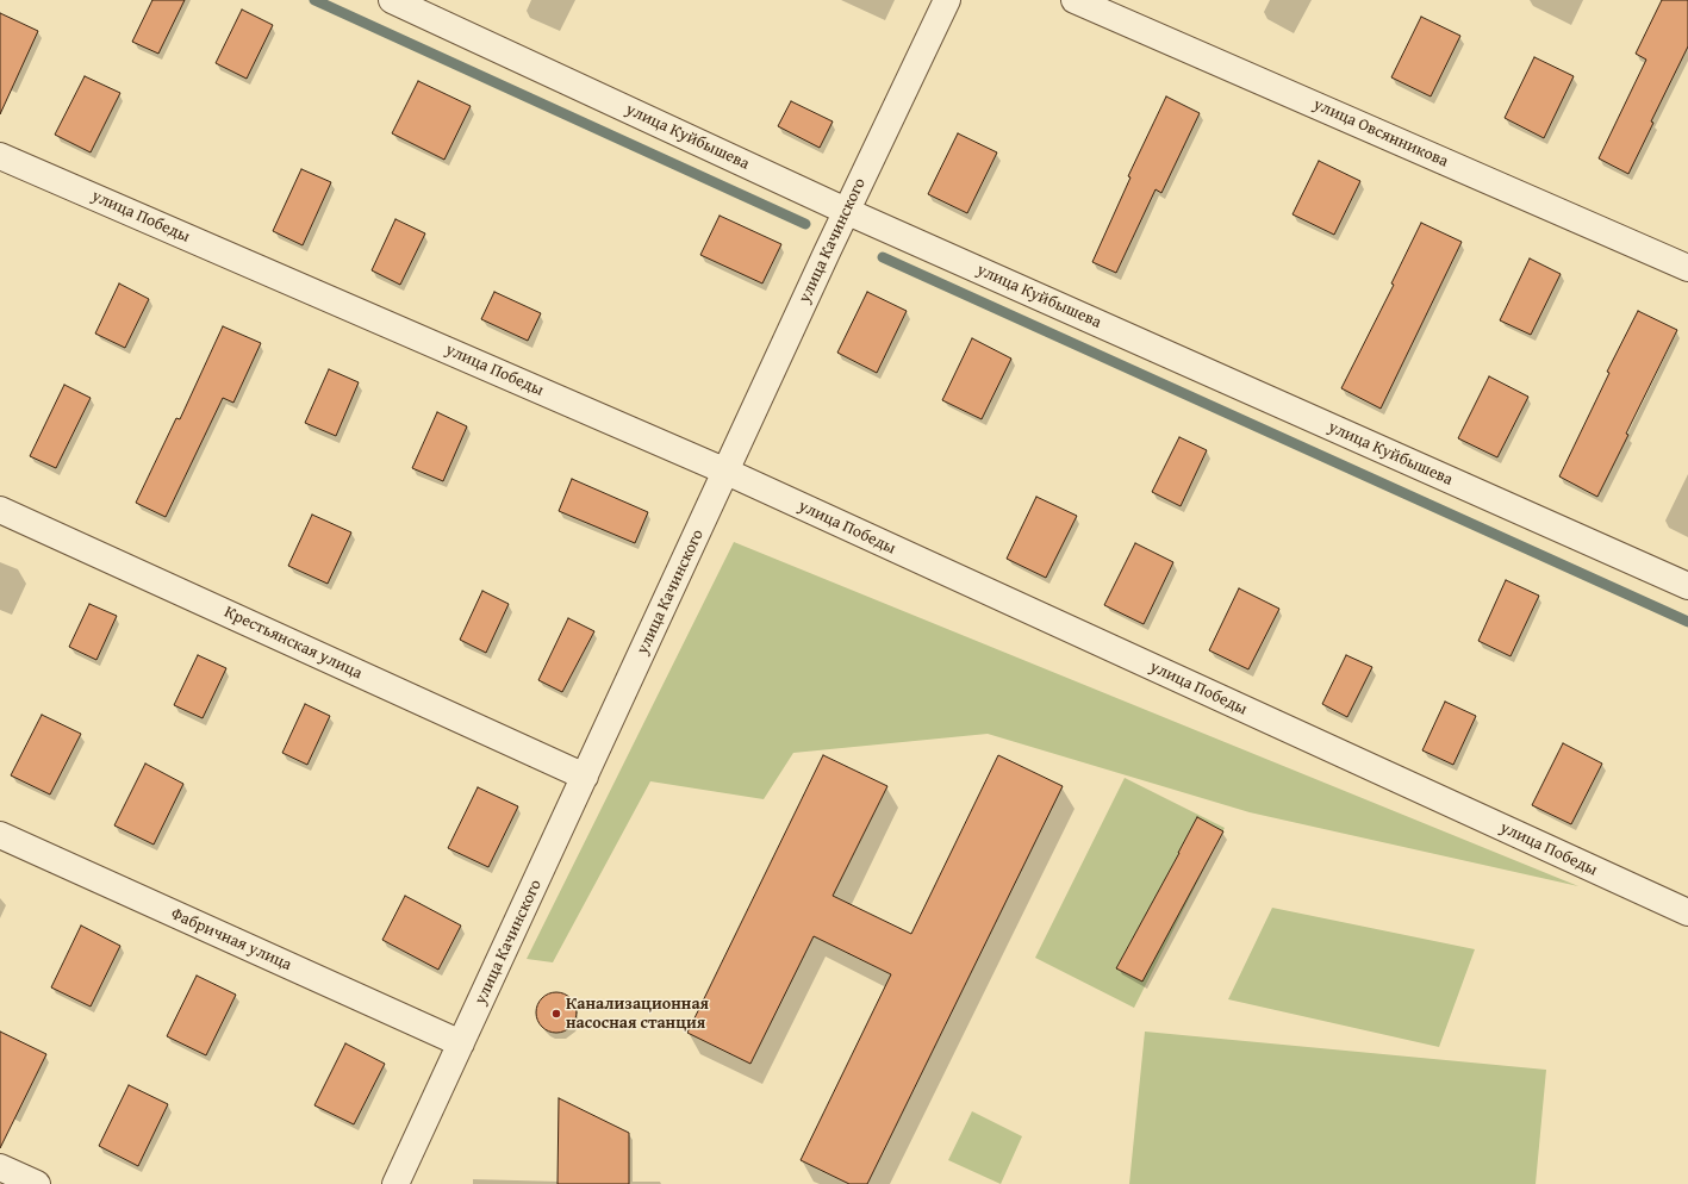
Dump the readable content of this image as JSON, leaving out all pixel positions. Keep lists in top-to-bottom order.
{
  "streets": {
    "street": [
      "улица Овсянникова",
      "улица Куйбышева",
      "улица Победы",
      "улица Качинского",
      "Крестьянская улица",
      "Фабричная улица"
    ]
  },
  "crossings": [
    ["улица Куйбышева", "улица Качинского"],
    ["улица Победы", "улица Качинского"],
    ["улица Качинского", "Крестьянская улица"],
    ["улица Качинского", "Фабричная улица"]
  ],
  "places": ["Канализационная насосная станция"]
}
